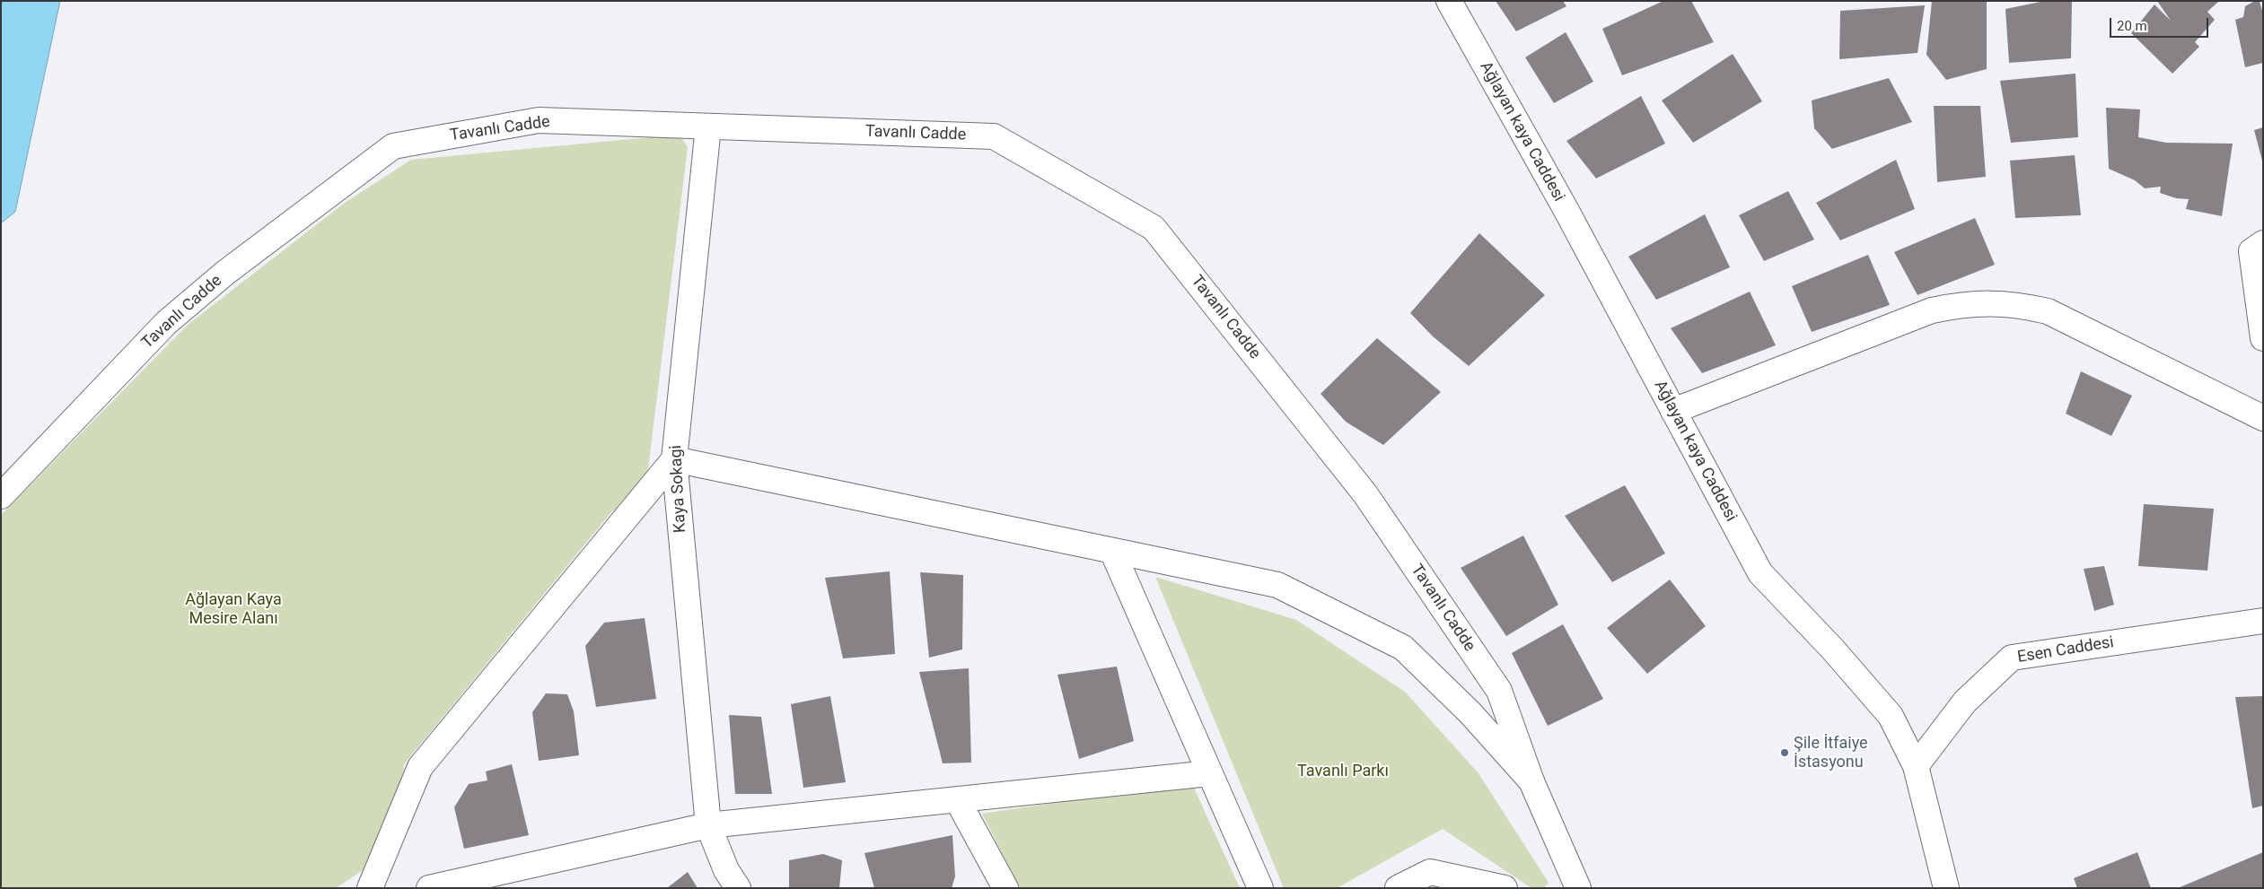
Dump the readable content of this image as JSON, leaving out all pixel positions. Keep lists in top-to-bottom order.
{
  "streets": {
    "street": [
      "Tavanlı Cadde",
      "Ağlayan kaya Caddesi",
      "Kaya Sokagi",
      "Esen Caddesi"
    ]
  },
  "crossings": [
    ["Tavanlı Cadde", "Kaya Sokagi"],
    ["Ağlayan kaya Caddesi", "Esen Caddesi"]
  ],
  "parks": ["Ağlayan Kaya Mesire Alanı", "Tavanlı Parkı"],
  "places": ["Şile İtfaiye İstasyonu"],
  "scale_bar": "20 m"
}
